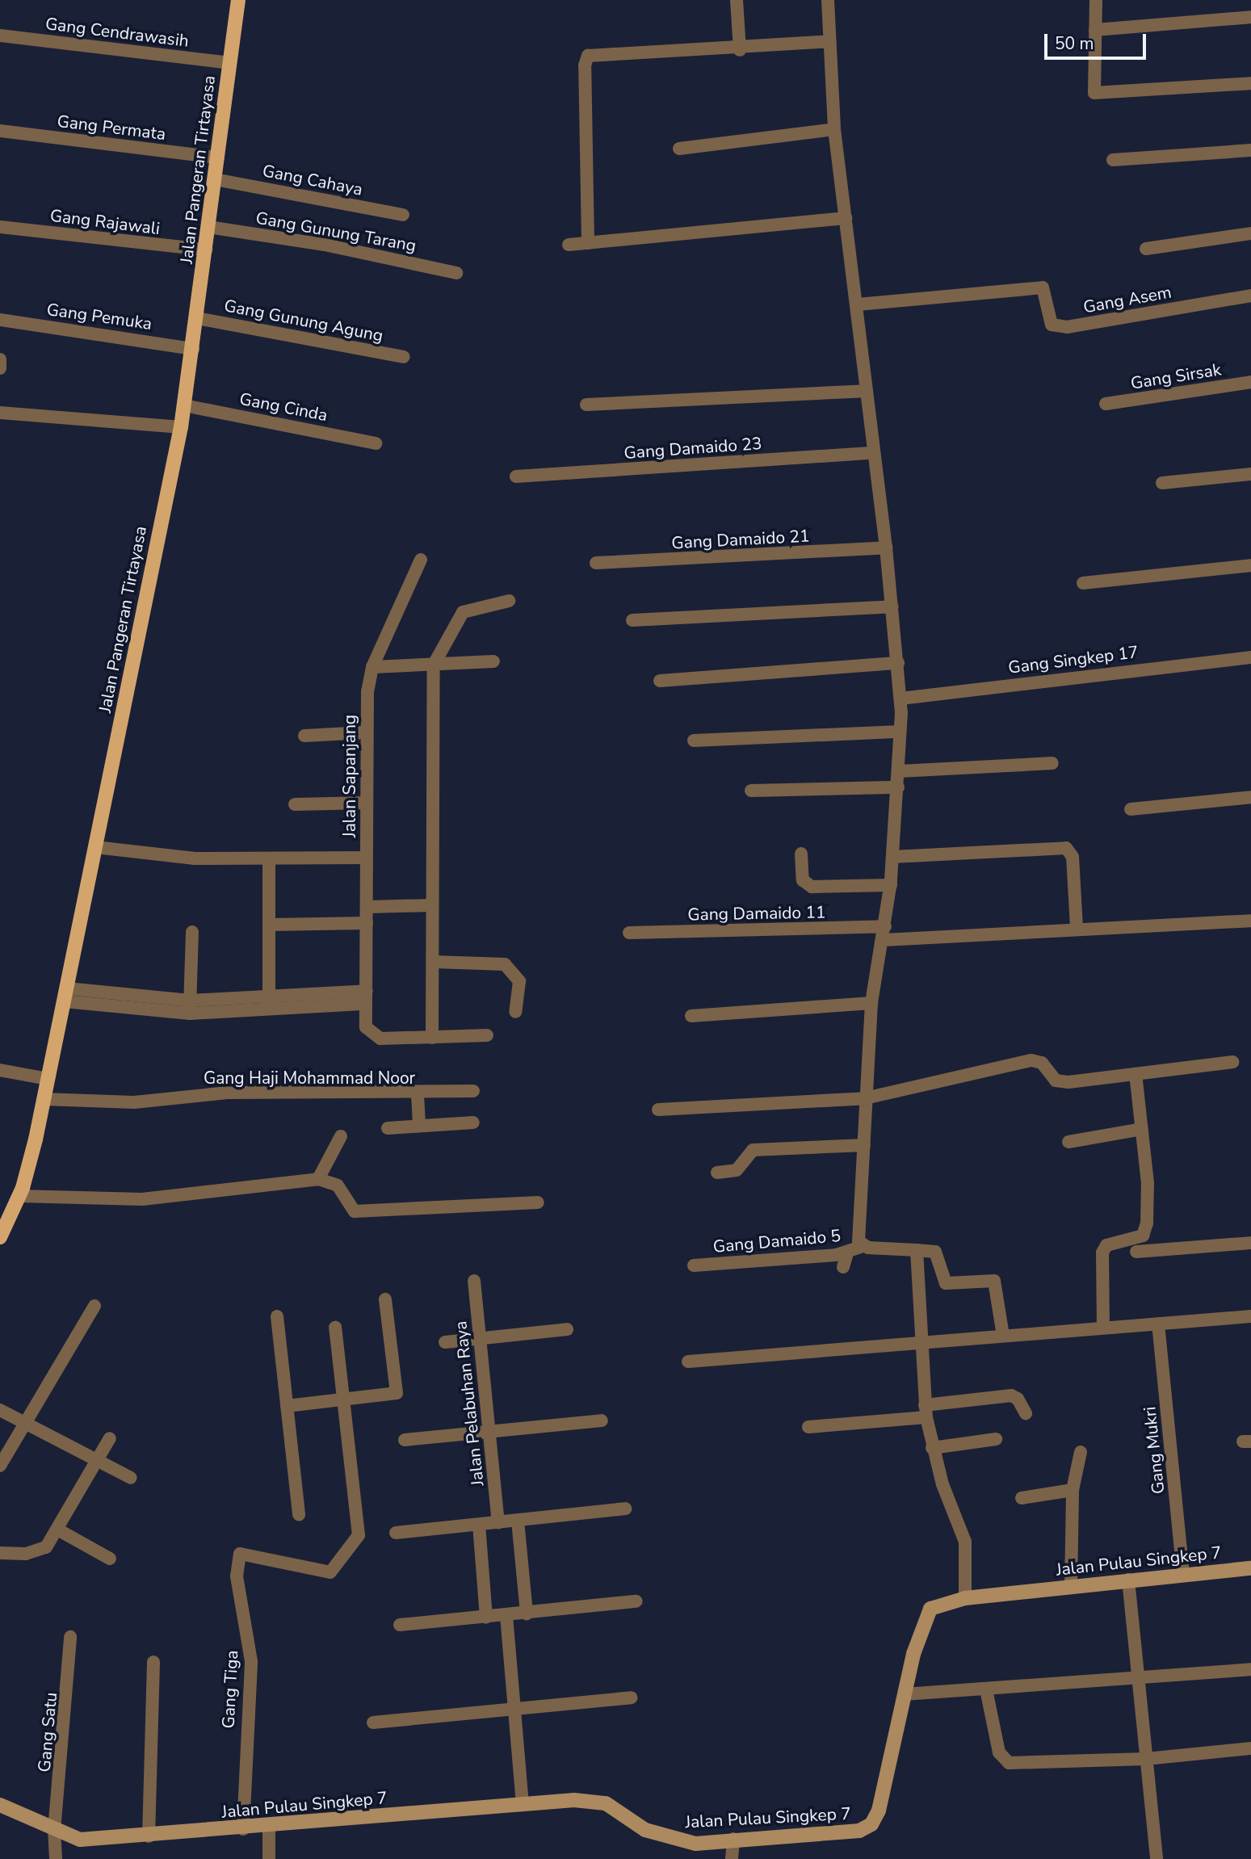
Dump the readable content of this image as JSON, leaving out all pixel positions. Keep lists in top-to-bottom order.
{
  "streets": {
    "main road": ["Jalan Pangeran Tirtayasa"],
    "street": [
      "Gang Cendrawasih",
      "Gang Permata",
      "Gang Cahaya",
      "Gang Rajawali",
      "Gang Gunung Tarang",
      "Gang Asem",
      "Gang Pemuka",
      "Gang Gunung Agung",
      "Gang Sirsak",
      "Gang Cinda",
      "Gang Damaido 23",
      "Gang Damaido 21",
      "Gang Singkep 17",
      "Jalan Sapanjang",
      "Gang Damaido 11",
      "Gang Haji Mohammad Noor",
      "Gang Damaido 5",
      "Jalan Pelabuhan Raya",
      "Gang Mukri",
      "Jalan Pulau Singkep 7",
      "Gang Tiga",
      "Gang Satu"
    ]
  },
  "crossings": [
    ["Gang Cendrawasih", "Jalan Pangeran Tirtayasa"],
    ["Gang Permata", "Jalan Pangeran Tirtayasa"],
    ["Jalan Pangeran Tirtayasa", "Gang Cahaya"],
    ["Jalan Pangeran Tirtayasa", "Gang Rajawali"],
    ["Jalan Pangeran Tirtayasa", "Gang Gunung Tarang"],
    ["Jalan Pangeran Tirtayasa", "Gang Pemuka"],
    ["Jalan Pangeran Tirtayasa", "Gang Gunung Agung"],
    ["Jalan Pangeran Tirtayasa", "Gang Cinda"],
    ["Jalan Pangeran Tirtayasa", "Gang Haji Mohammad Noor"],
    ["Gang Mukri", "Jalan Pulau Singkep 7"],
    ["Jalan Pulau Singkep 7", "Gang Tiga"],
    ["Jalan Pulau Singkep 7", "Gang Satu"]
  ],
  "scale_bar": "50 m"
}
